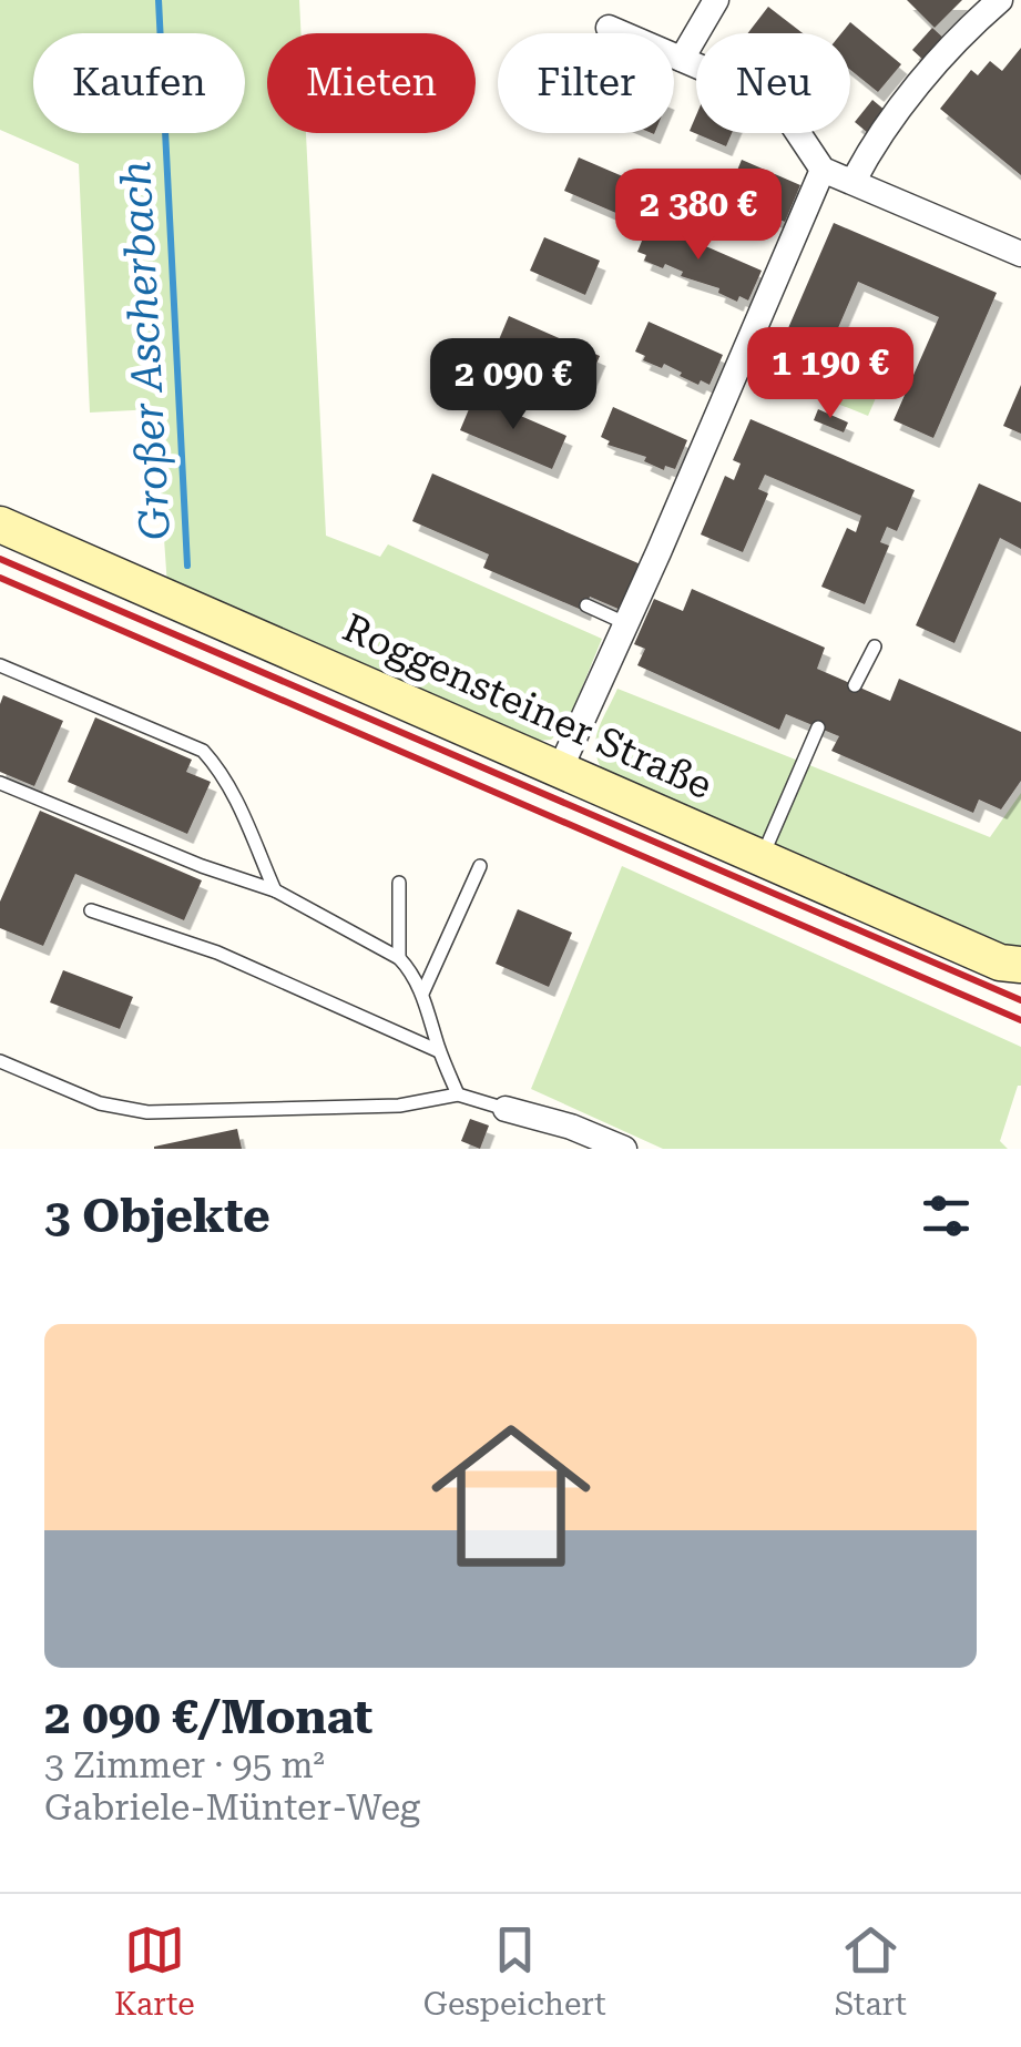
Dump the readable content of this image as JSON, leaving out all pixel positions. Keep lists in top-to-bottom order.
{
  "streets": {
    "street": ["Roggensteiner Straße"]
  },
  "water": ["Großer Ascherbach"],
  "page": {
    "chip": [
      "Kaufen",
      "Mieten",
      "Filter",
      "Neu"
    ],
    "price": ["2 380 €", "1 190 €", "2 090 €"],
    "heading": "3 Objekte",
    "list": [
      {
        "name": "2 090 €/Monat",
        "note": "3 Zimmer · 95 m² · Gabriele-Münter-Weg"
      }
    ],
    "tabs": ["Karte", "Gespeichert", "Start"]
  }
}
